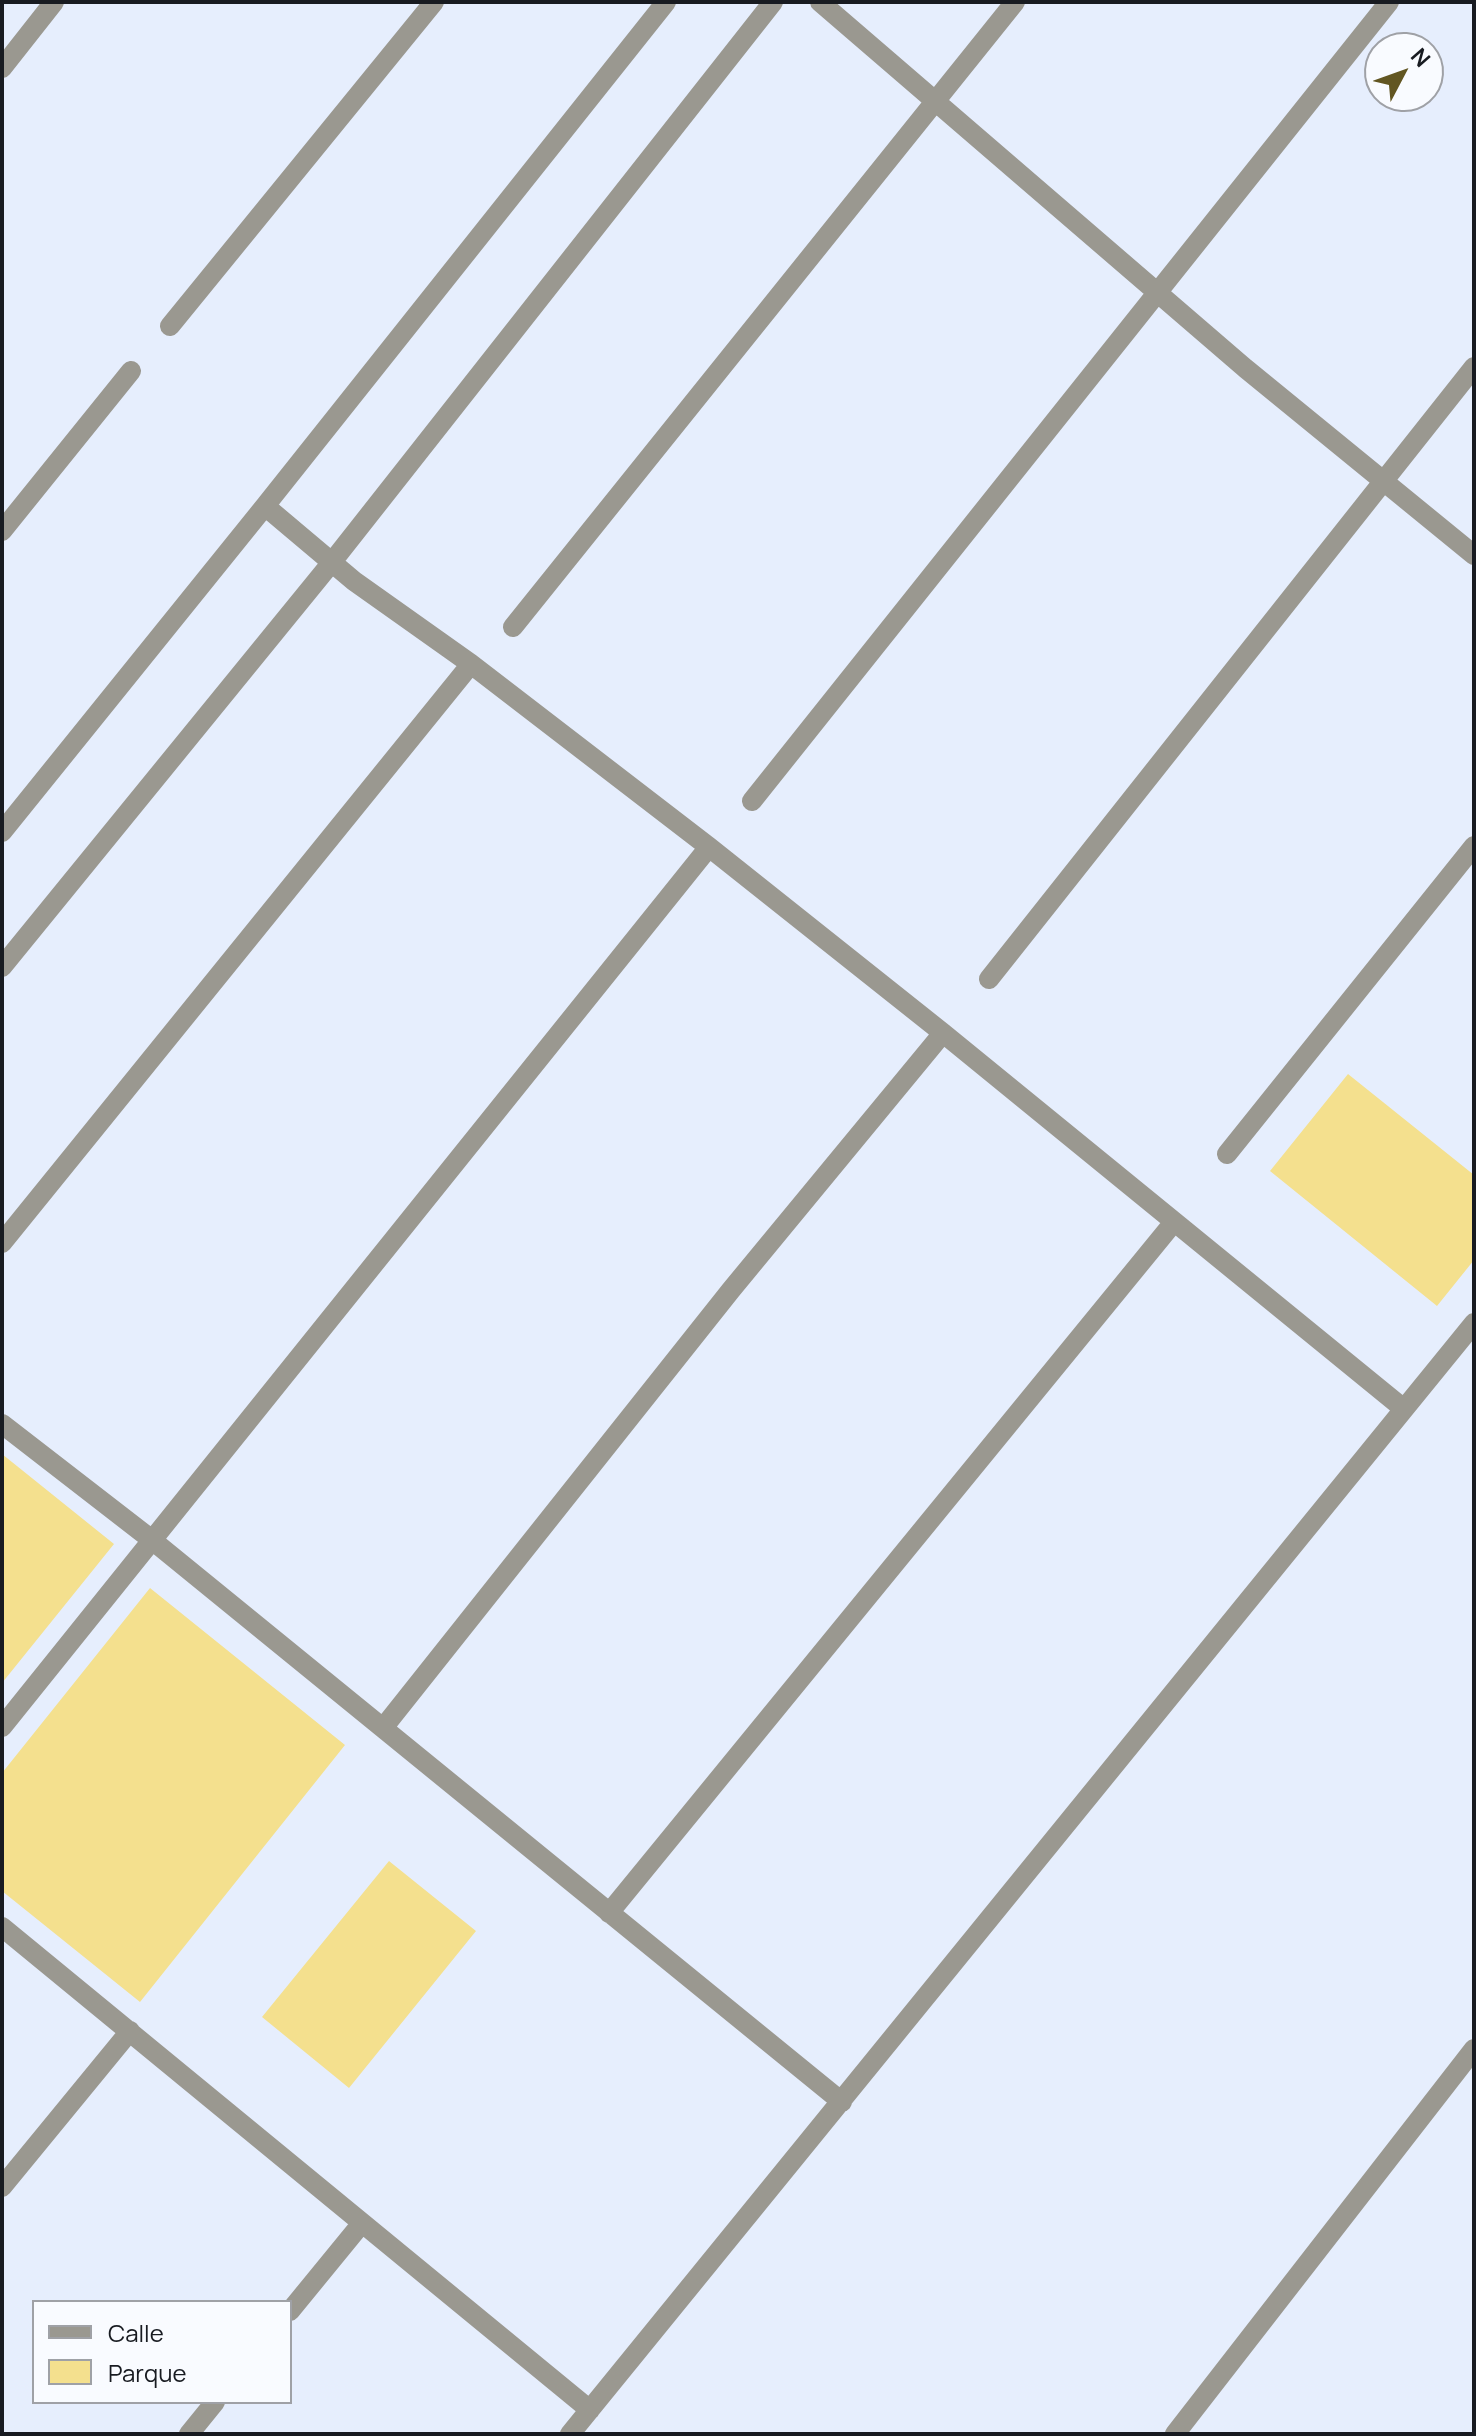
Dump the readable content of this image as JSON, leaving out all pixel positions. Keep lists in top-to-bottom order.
{
  "legend": ["Calle", "Parque"],
  "north": "top right"
}
